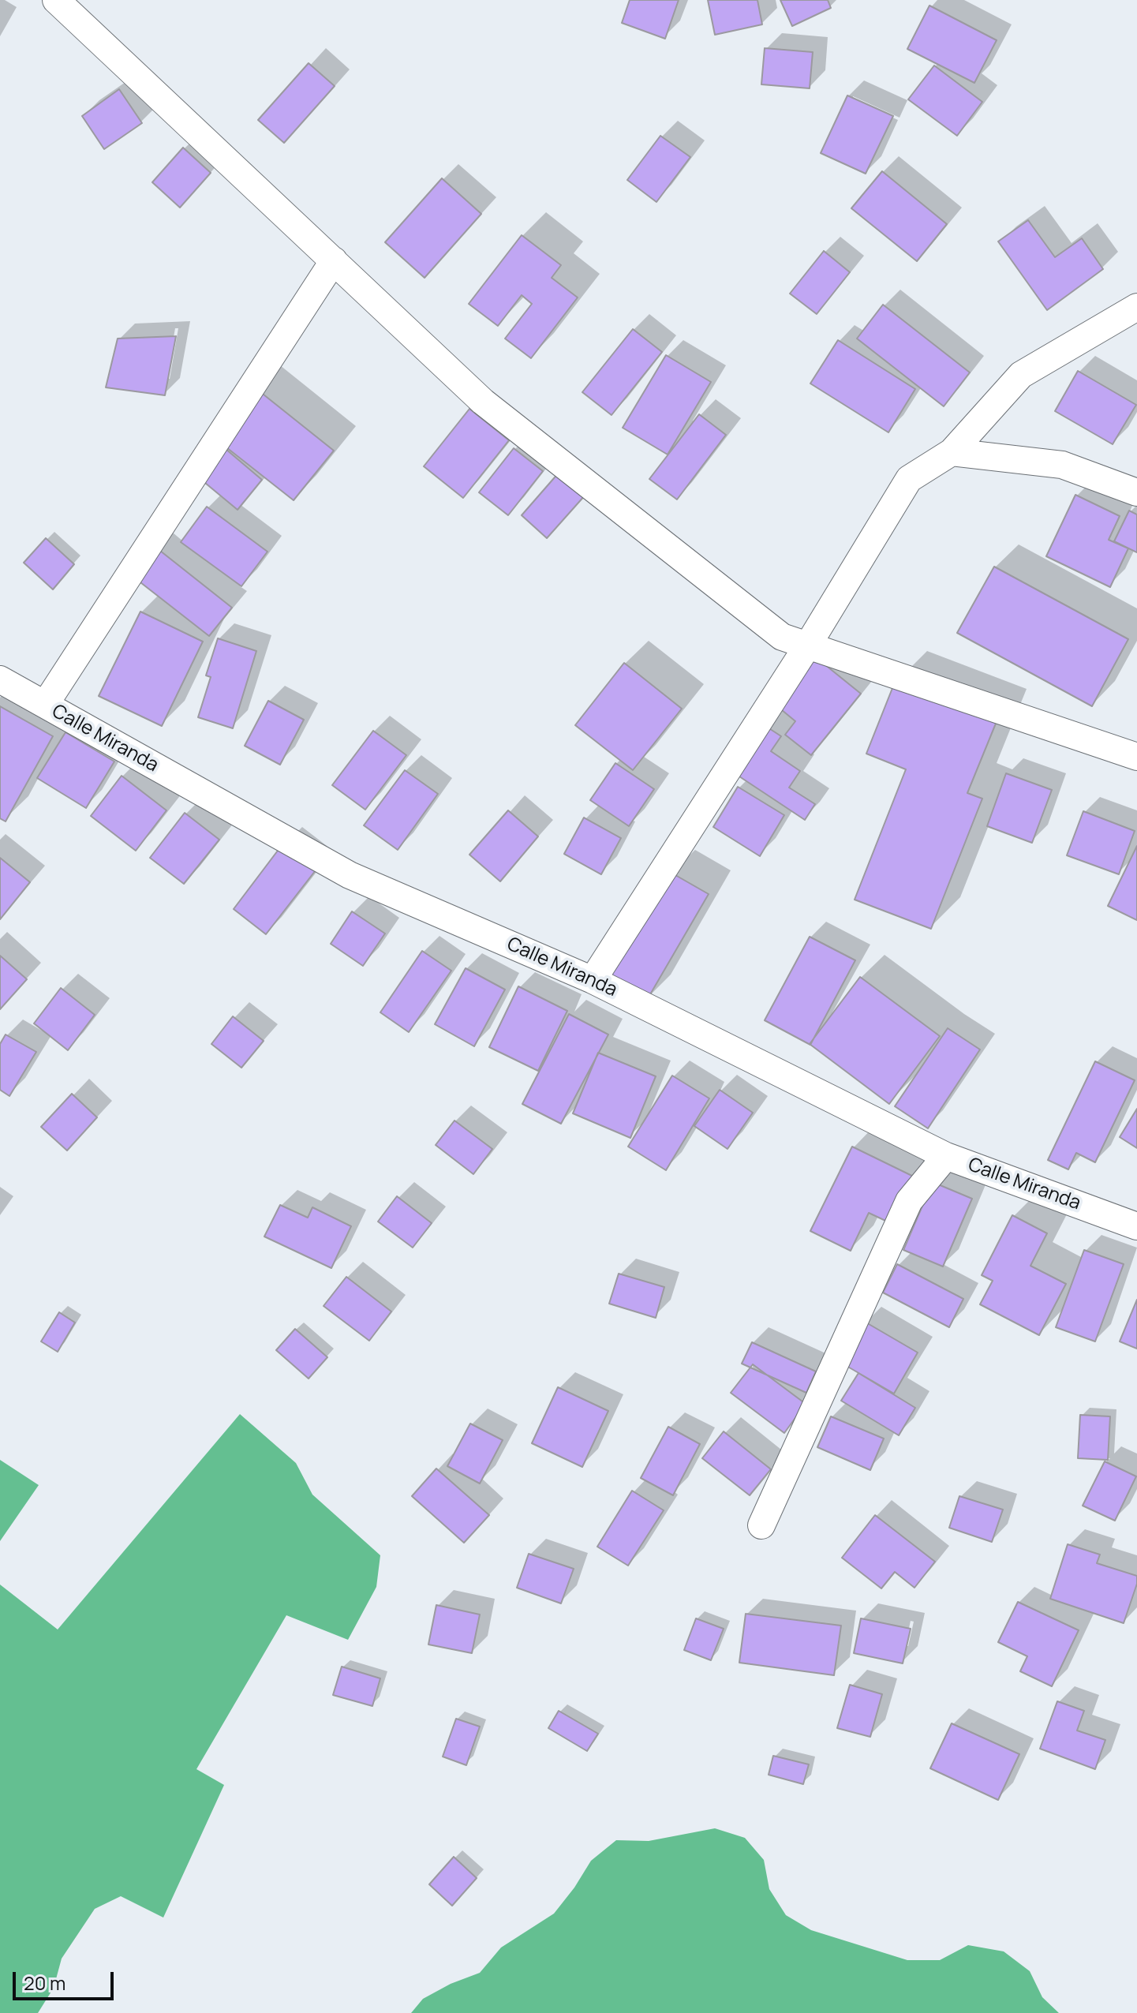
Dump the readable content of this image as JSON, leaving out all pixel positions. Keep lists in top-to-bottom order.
{
  "streets": {
    "street": ["Calle Miranda"]
  },
  "scale_bar": "20 m"
}
